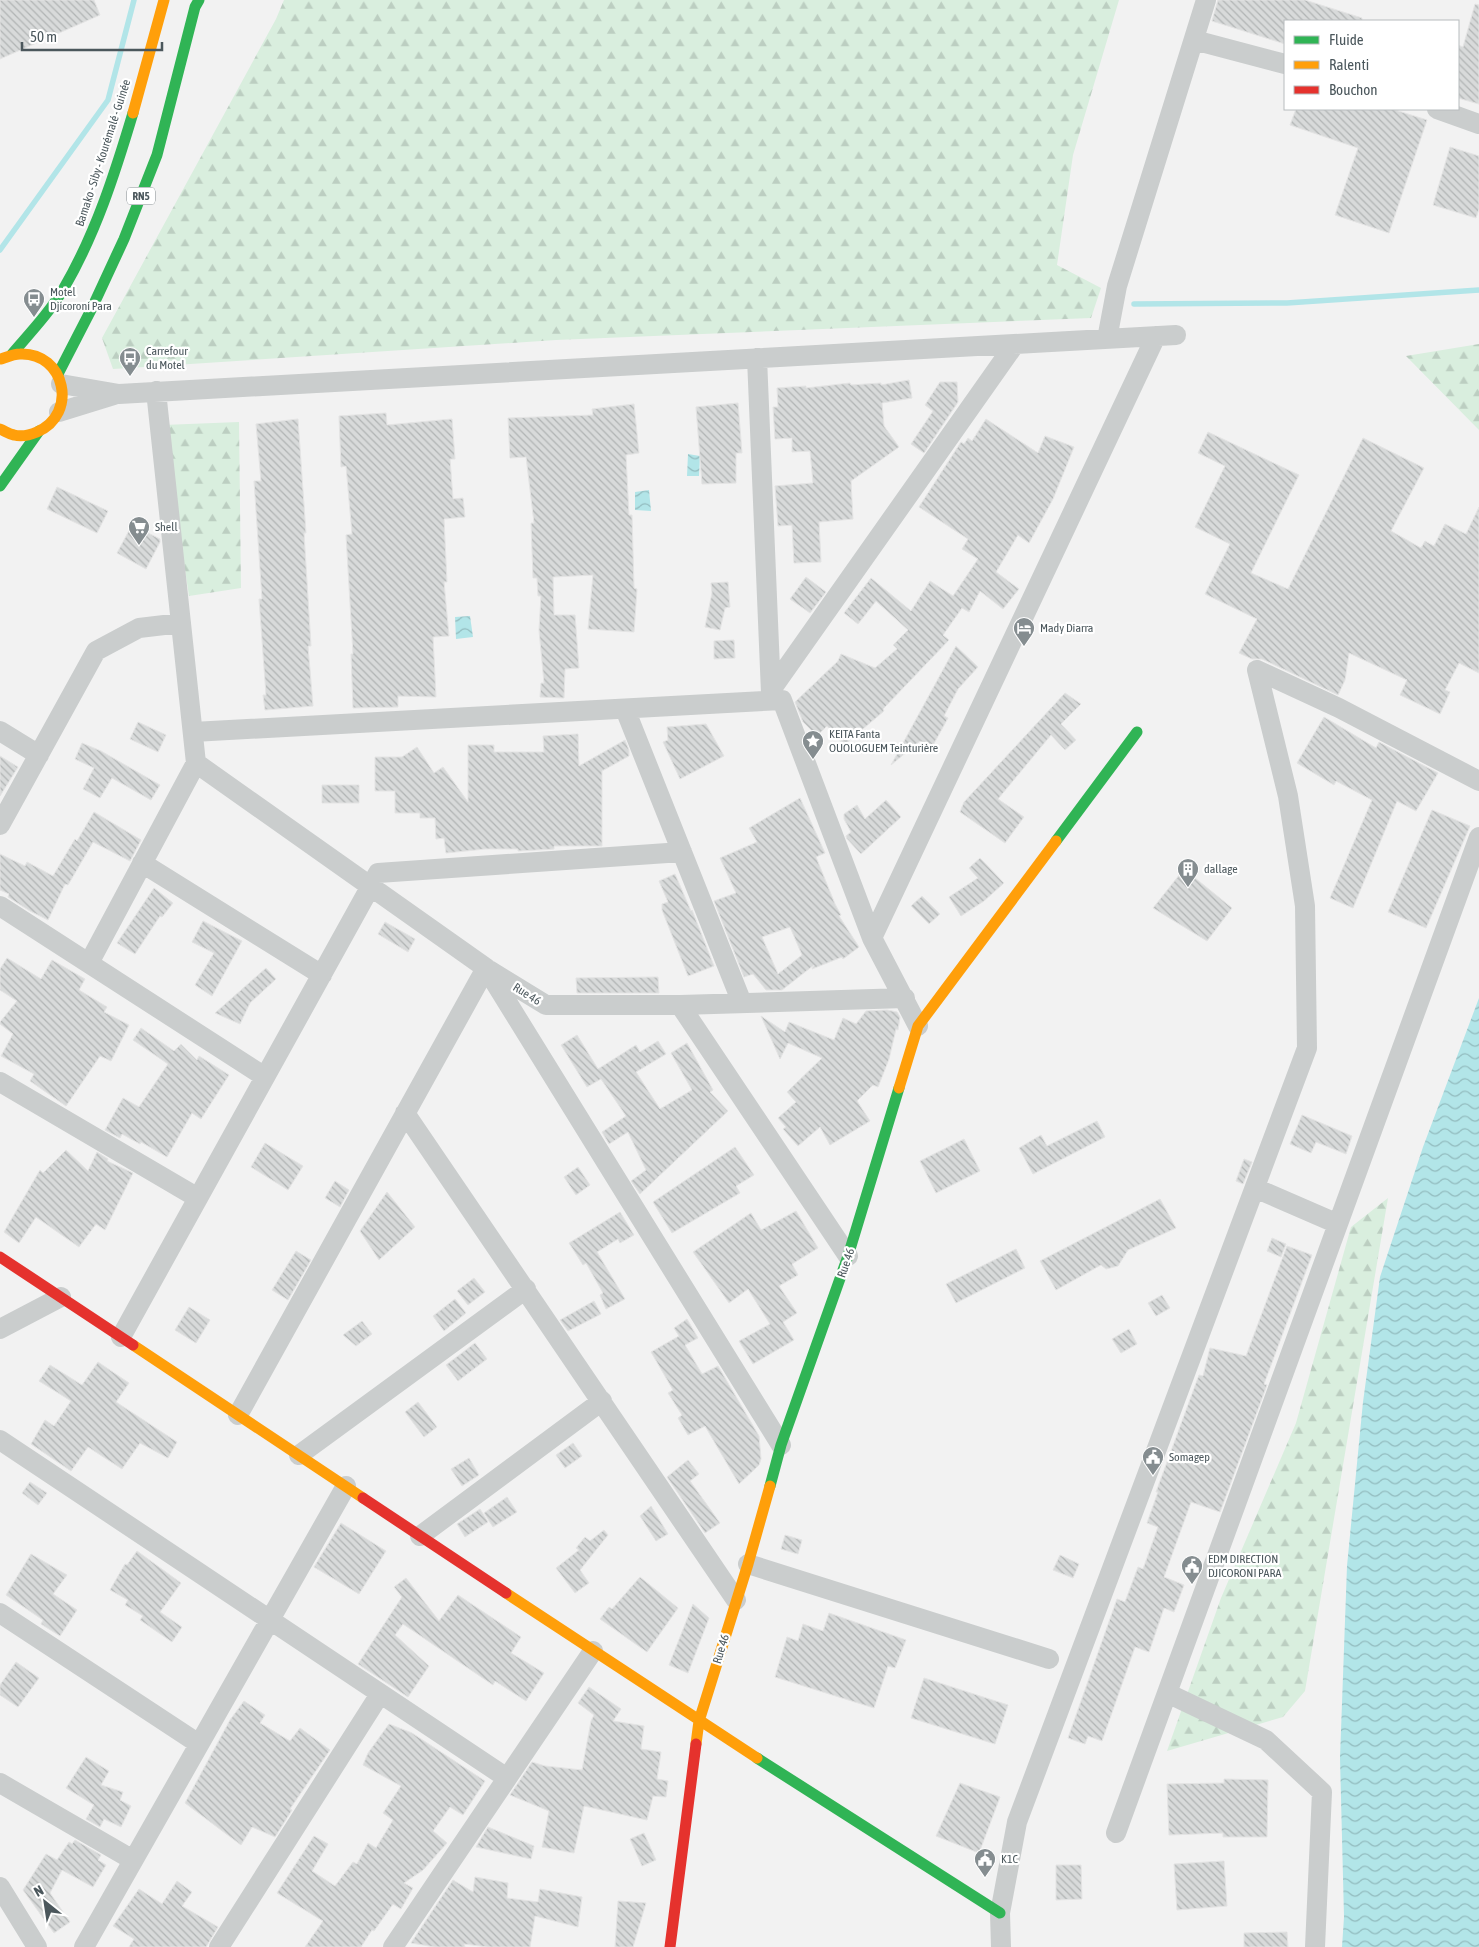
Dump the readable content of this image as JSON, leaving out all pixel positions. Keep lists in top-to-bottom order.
{
  "streets": {
    "main road": ["Bamako - Siby - Kourémalé - Guinée", "RN5", "Rue 46"]
  },
  "crossings": [
    ["Bamako - Siby - Kourémalé - Guinée", "RN5"]
  ],
  "places": {
    "bus stop": ["Motel Djicoroni Para", "Carrefour du Motel"],
    "supermarket": ["Shell"],
    "hotel": ["Mady Diarra"],
    "place": ["KEITA Fanta OUOLOGUEM Teinturière"],
    "building": ["dallage"],
    "public building": ["Somagep", "EDM DIRECTION DJICORONI PARA", "K1C"]
  },
  "legend": ["Fluide", "Ralenti", "Bouchon"],
  "scale_bar": "50 m",
  "north": "top left"
}
